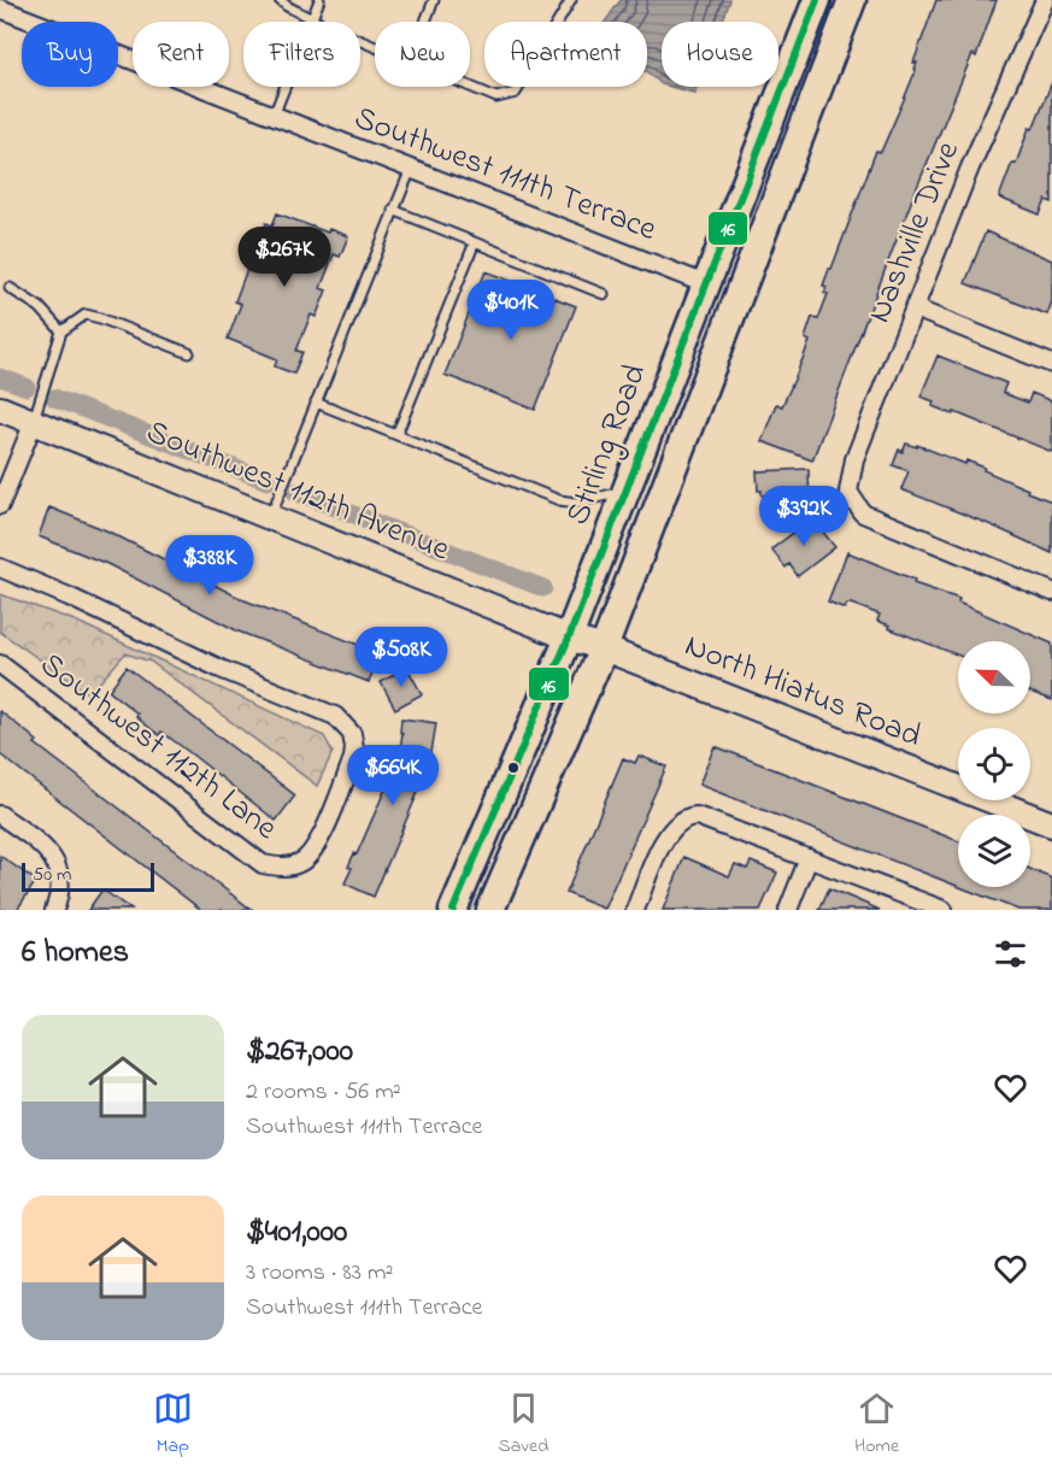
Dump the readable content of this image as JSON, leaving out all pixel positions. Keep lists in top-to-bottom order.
{
  "streets": {
    "main road": ["Stirling Road"],
    "street": [
      "Southwest 111th Terrace",
      "Nashville Drive",
      "Southwest 112th Avenue",
      "North Hiatus Road",
      "Southwest 112th Lane"
    ]
  },
  "crossings": [
    ["Southwest 111th Terrace", "Stirling Road"],
    ["Stirling Road", "Southwest 112th Avenue"],
    ["Stirling Road", "North Hiatus Road"],
    ["Southwest 112th Avenue", "North Hiatus Road"]
  ],
  "lines": ["transit line 16"],
  "scale_bar": "50 m",
  "north": "top left",
  "page": {
    "chip": [
      "Buy",
      "Rent",
      "Filters",
      "New",
      "Apartment",
      "House"
    ],
    "price": [
      "$267K",
      "$401K",
      "$392K",
      "$388K",
      "$508K",
      "$664K"
    ],
    "scale": "50 m",
    "heading": "6 homes",
    "list": [
      {
        "name": "$267,000",
        "note": "2 rooms · 56 m² · Southwest 111th Terrace"
      },
      {
        "name": "$401,000",
        "note": "3 rooms · 83 m² · Southwest 111th Terrace"
      }
    ],
    "tabs": ["Map", "Saved", "Home"]
  }
}
